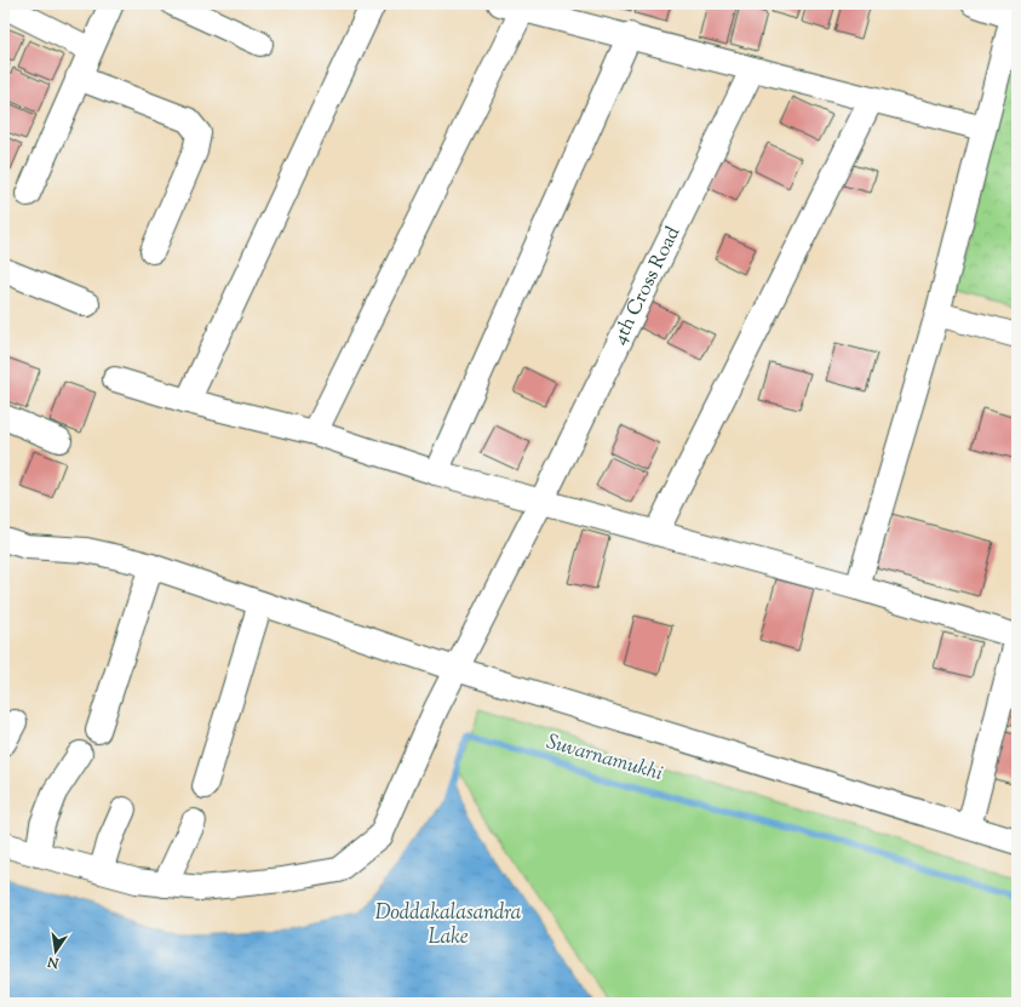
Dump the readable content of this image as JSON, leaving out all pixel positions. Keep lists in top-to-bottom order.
{
  "streets": {
    "street": ["4th Cross Road"]
  },
  "water": ["Suvarnamukhi", "Doddakalasandra Lake"],
  "north": "bottom"
}
